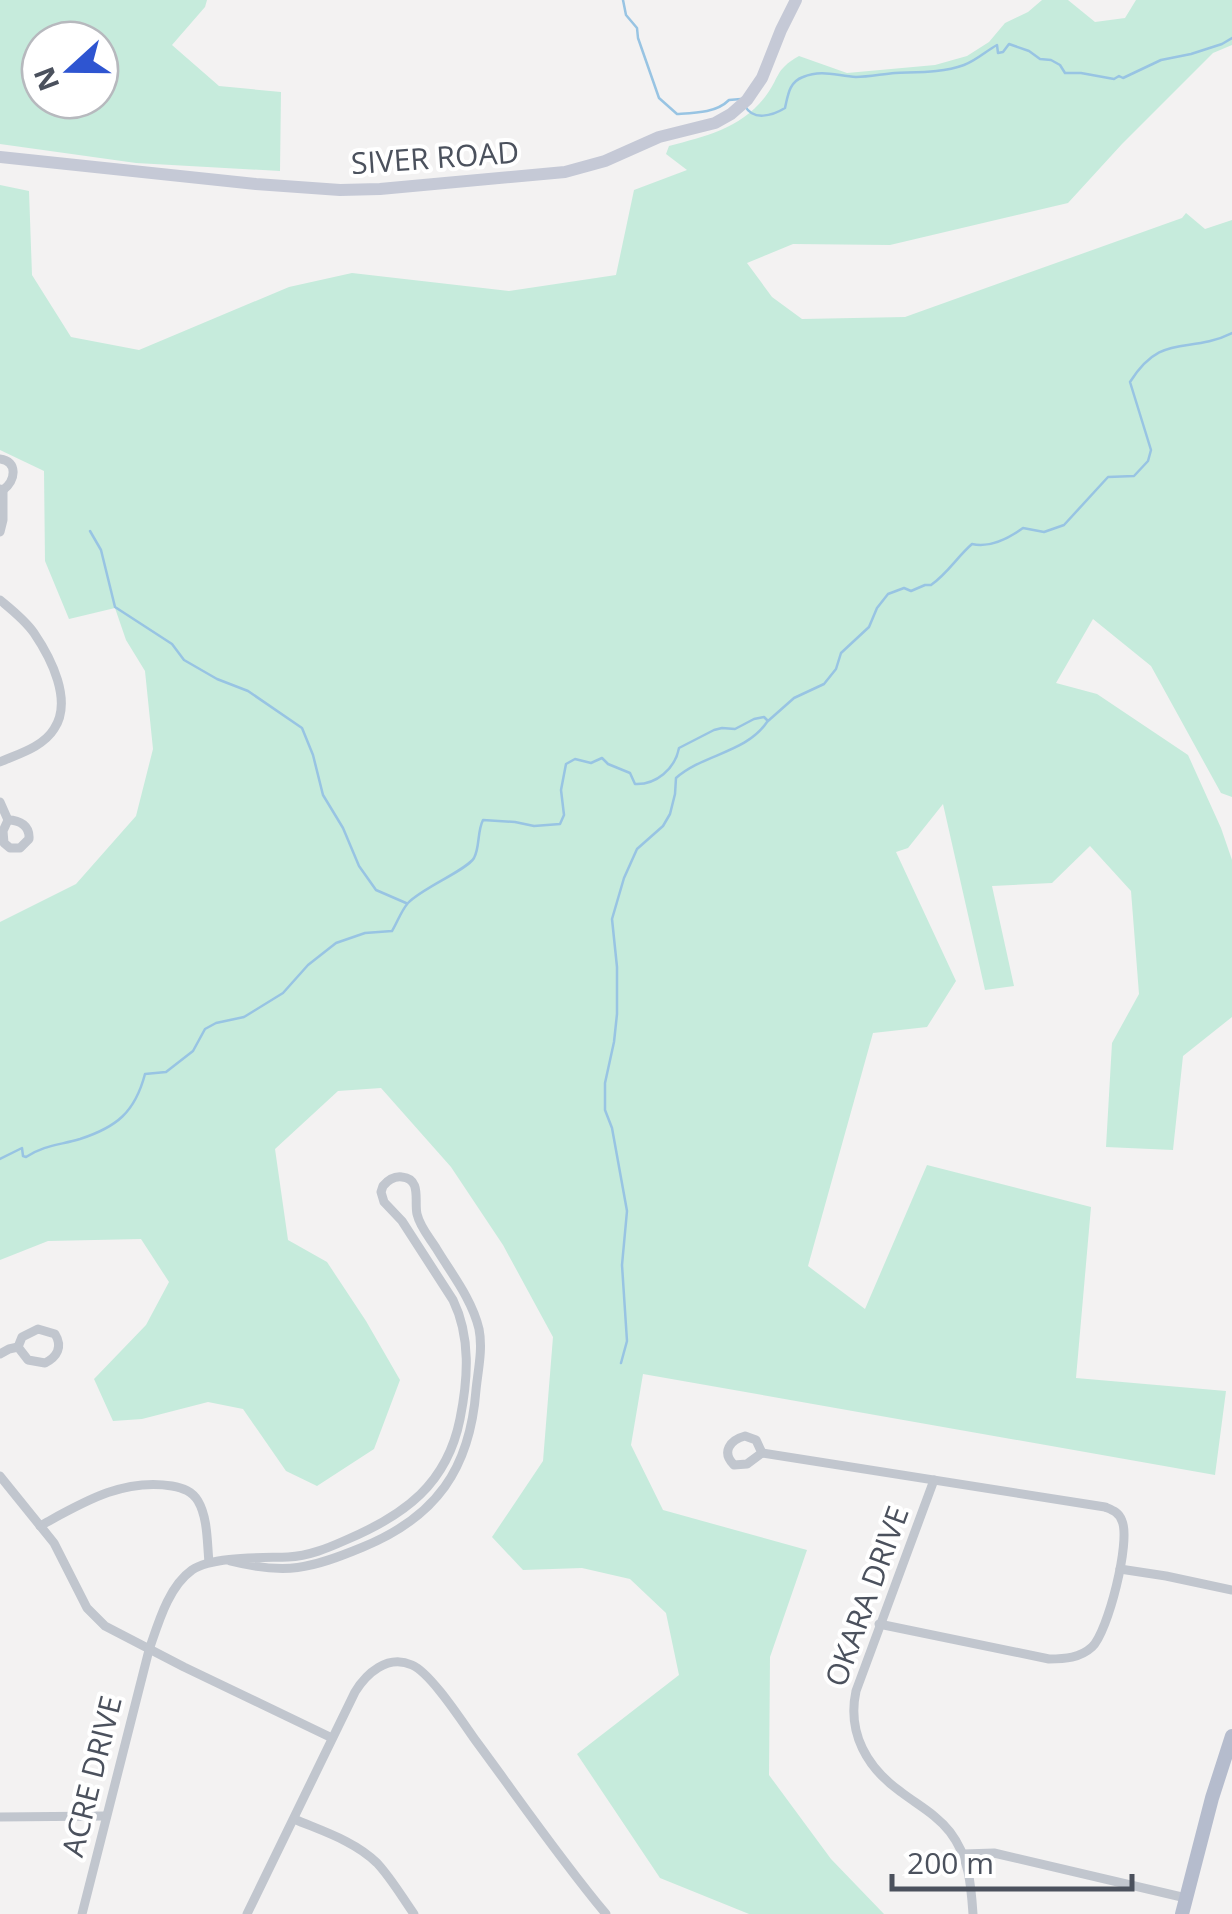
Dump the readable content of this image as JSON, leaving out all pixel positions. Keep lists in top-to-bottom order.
{
  "streets": {
    "street": ["SIVER ROAD", "OKARA DRIVE", "ACRE DRIVE"]
  },
  "scale_bar": "200 m",
  "north": "left"
}
